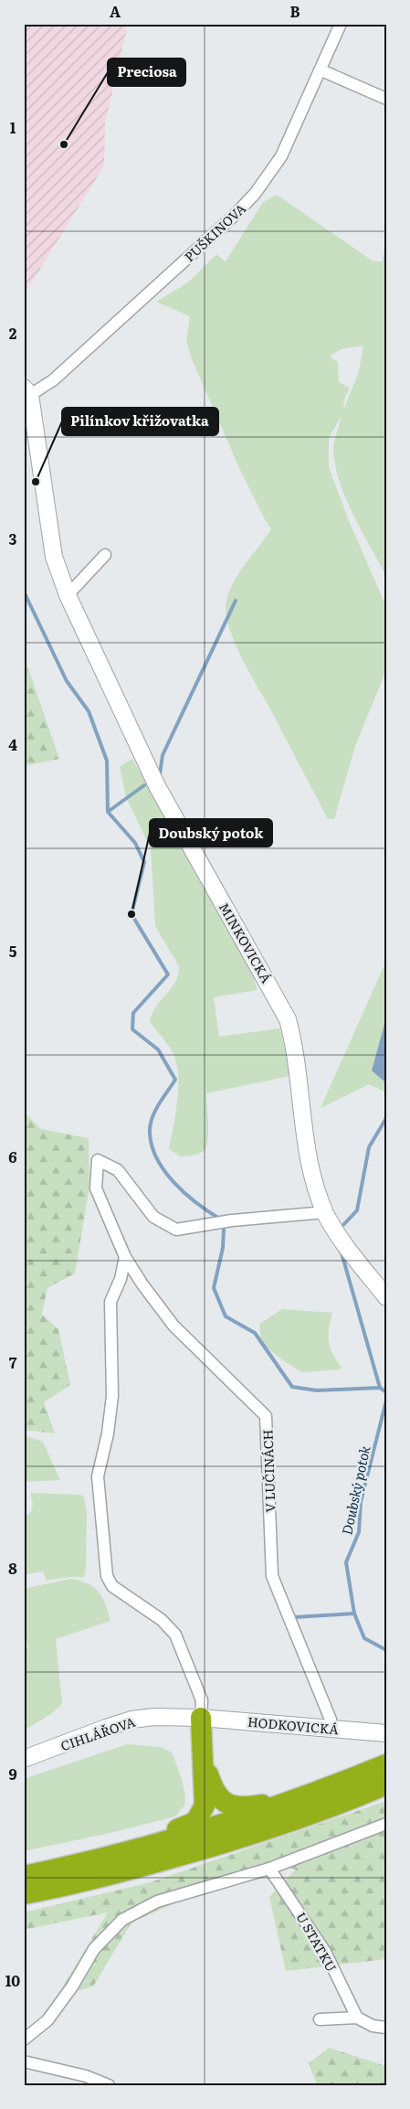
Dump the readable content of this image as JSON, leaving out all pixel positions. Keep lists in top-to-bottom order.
{
  "streets": {
    "street": [
      "PUŠKINOVA",
      "MINKOVICKÁ",
      "V LUČINÁCH",
      "HODKOVICKÁ",
      "CIHLÁŘOVA",
      "U STATKU"
    ]
  },
  "crossings": [
    ["PUŠKINOVA", "MINKOVICKÁ"],
    ["MINKOVICKÁ", "V LUČINÁCH"],
    ["V LUČINÁCH", "HODKOVICKÁ"],
    ["HODKOVICKÁ", "CIHLÁŘOVA"]
  ],
  "water": ["Doubský potok"],
  "places": ["Preciosa", "Pilínkov křižovatka", "Doubský potok"],
  "grid": {
    "columns": ["A", "B"],
    "rows": [
      "1",
      "2",
      "3",
      "4",
      "5",
      "6",
      "7",
      "8",
      "9",
      "10"
    ]
  }
}
